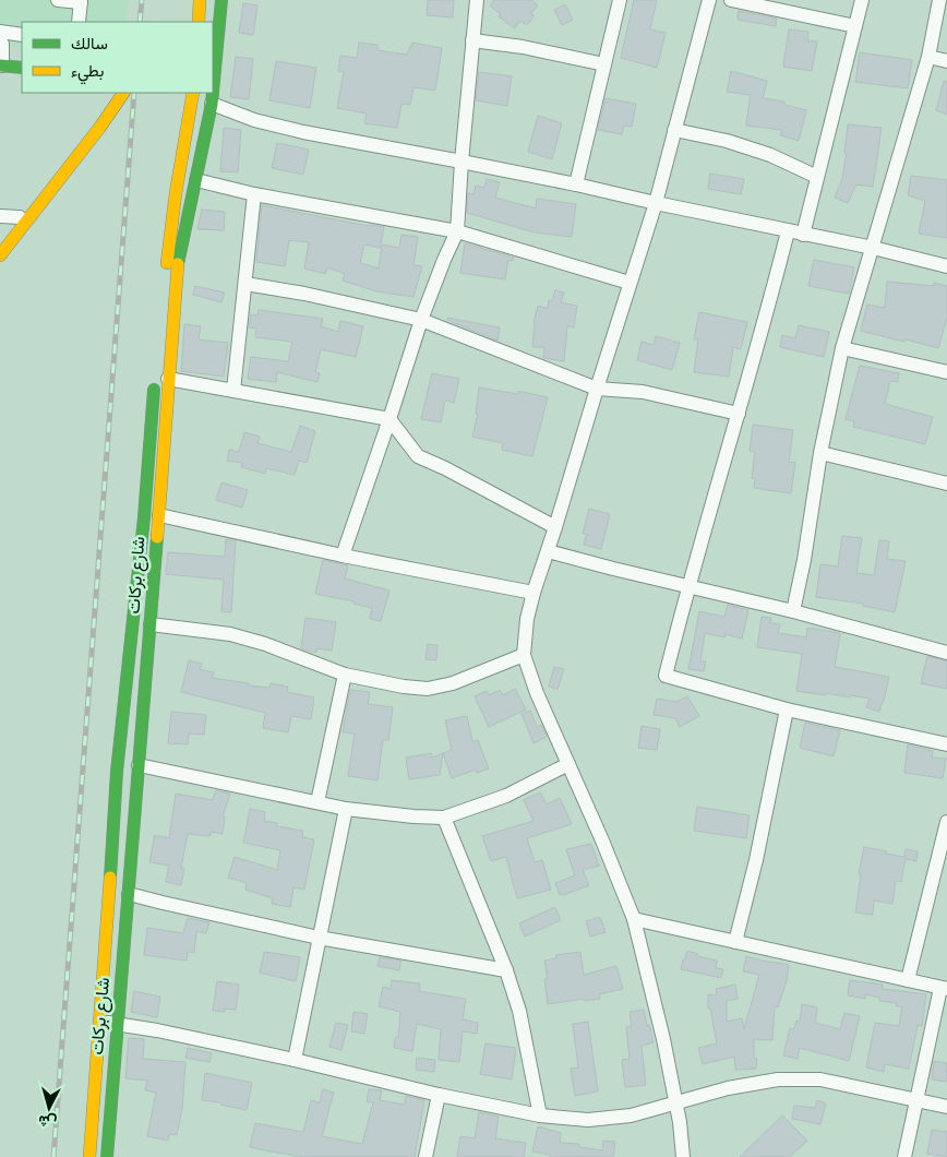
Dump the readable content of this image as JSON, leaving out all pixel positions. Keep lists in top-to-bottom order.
{
  "streets": {
    "main road": ["شارع بركات"]
  },
  "legend": ["سالك", "بطيء"],
  "north": "bottom"
}
